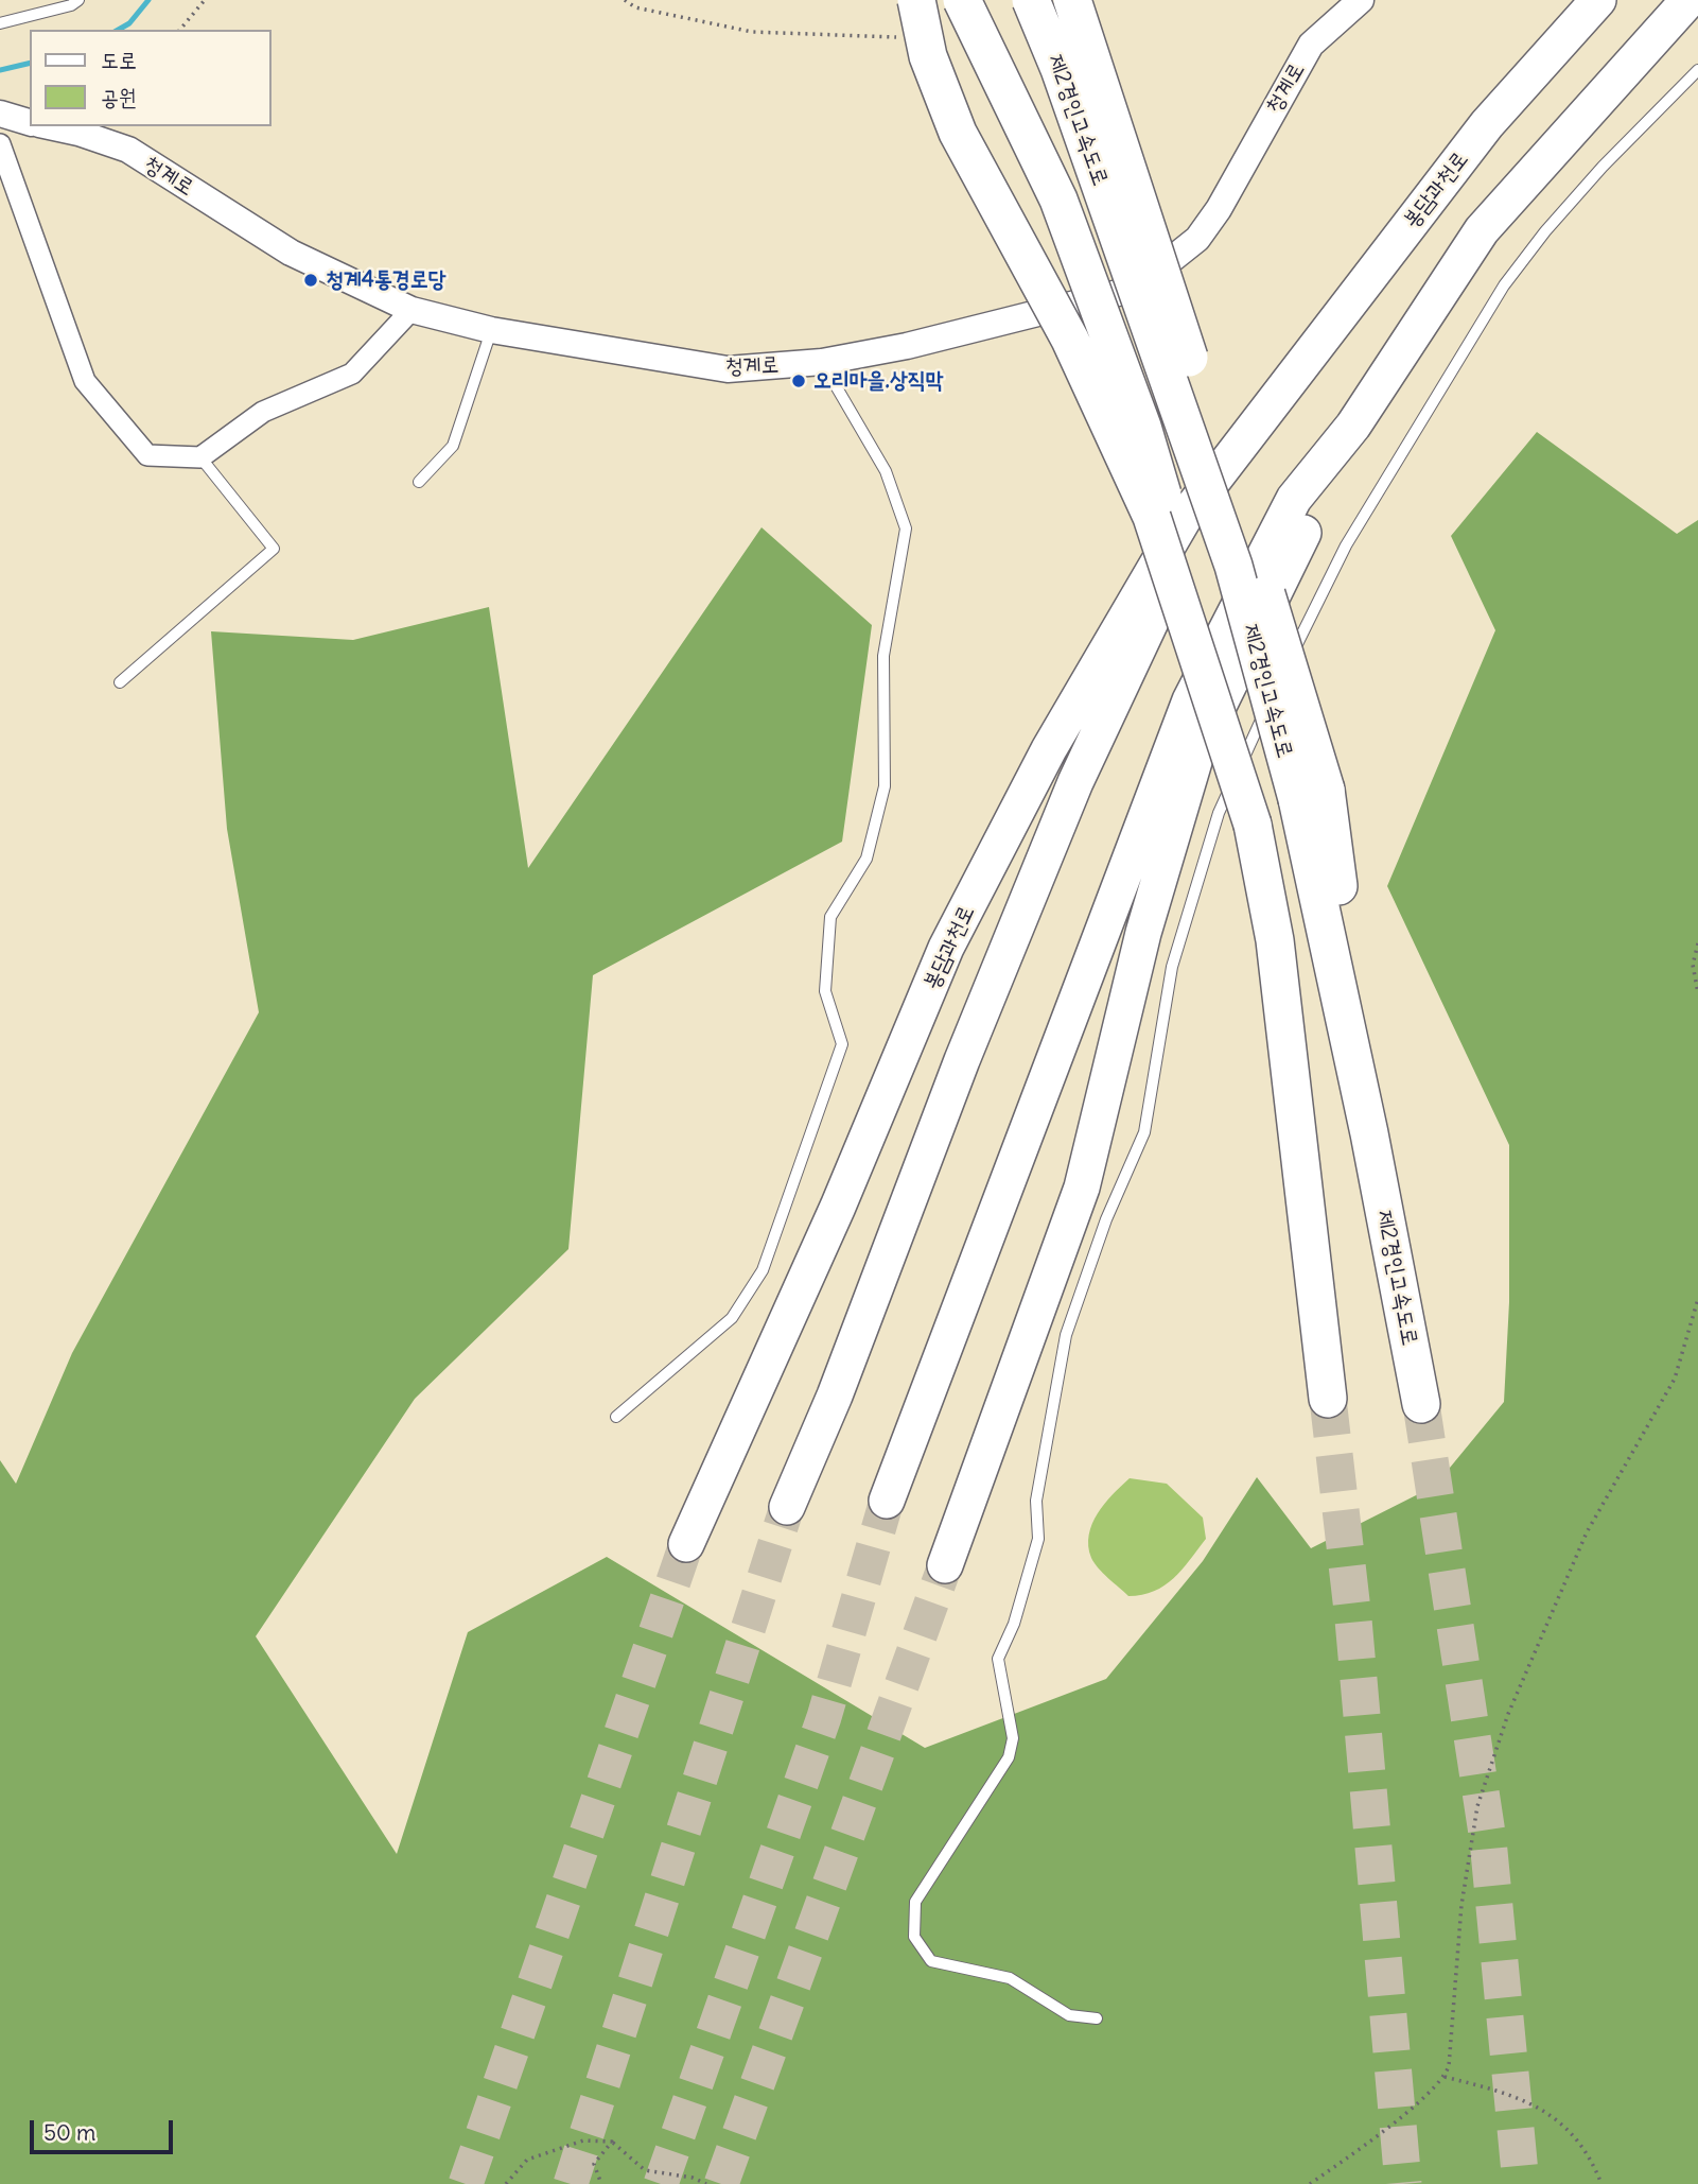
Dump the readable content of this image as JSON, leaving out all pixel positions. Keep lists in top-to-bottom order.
{
  "streets": {
    "highway": ["제2경인고속도로", "봉담과천로"],
    "street": ["청계로"]
  },
  "places": ["청계4통경로당", "오리마을.상직막"],
  "legend": ["도로", "공원"],
  "scale_bar": "50 m"
}
